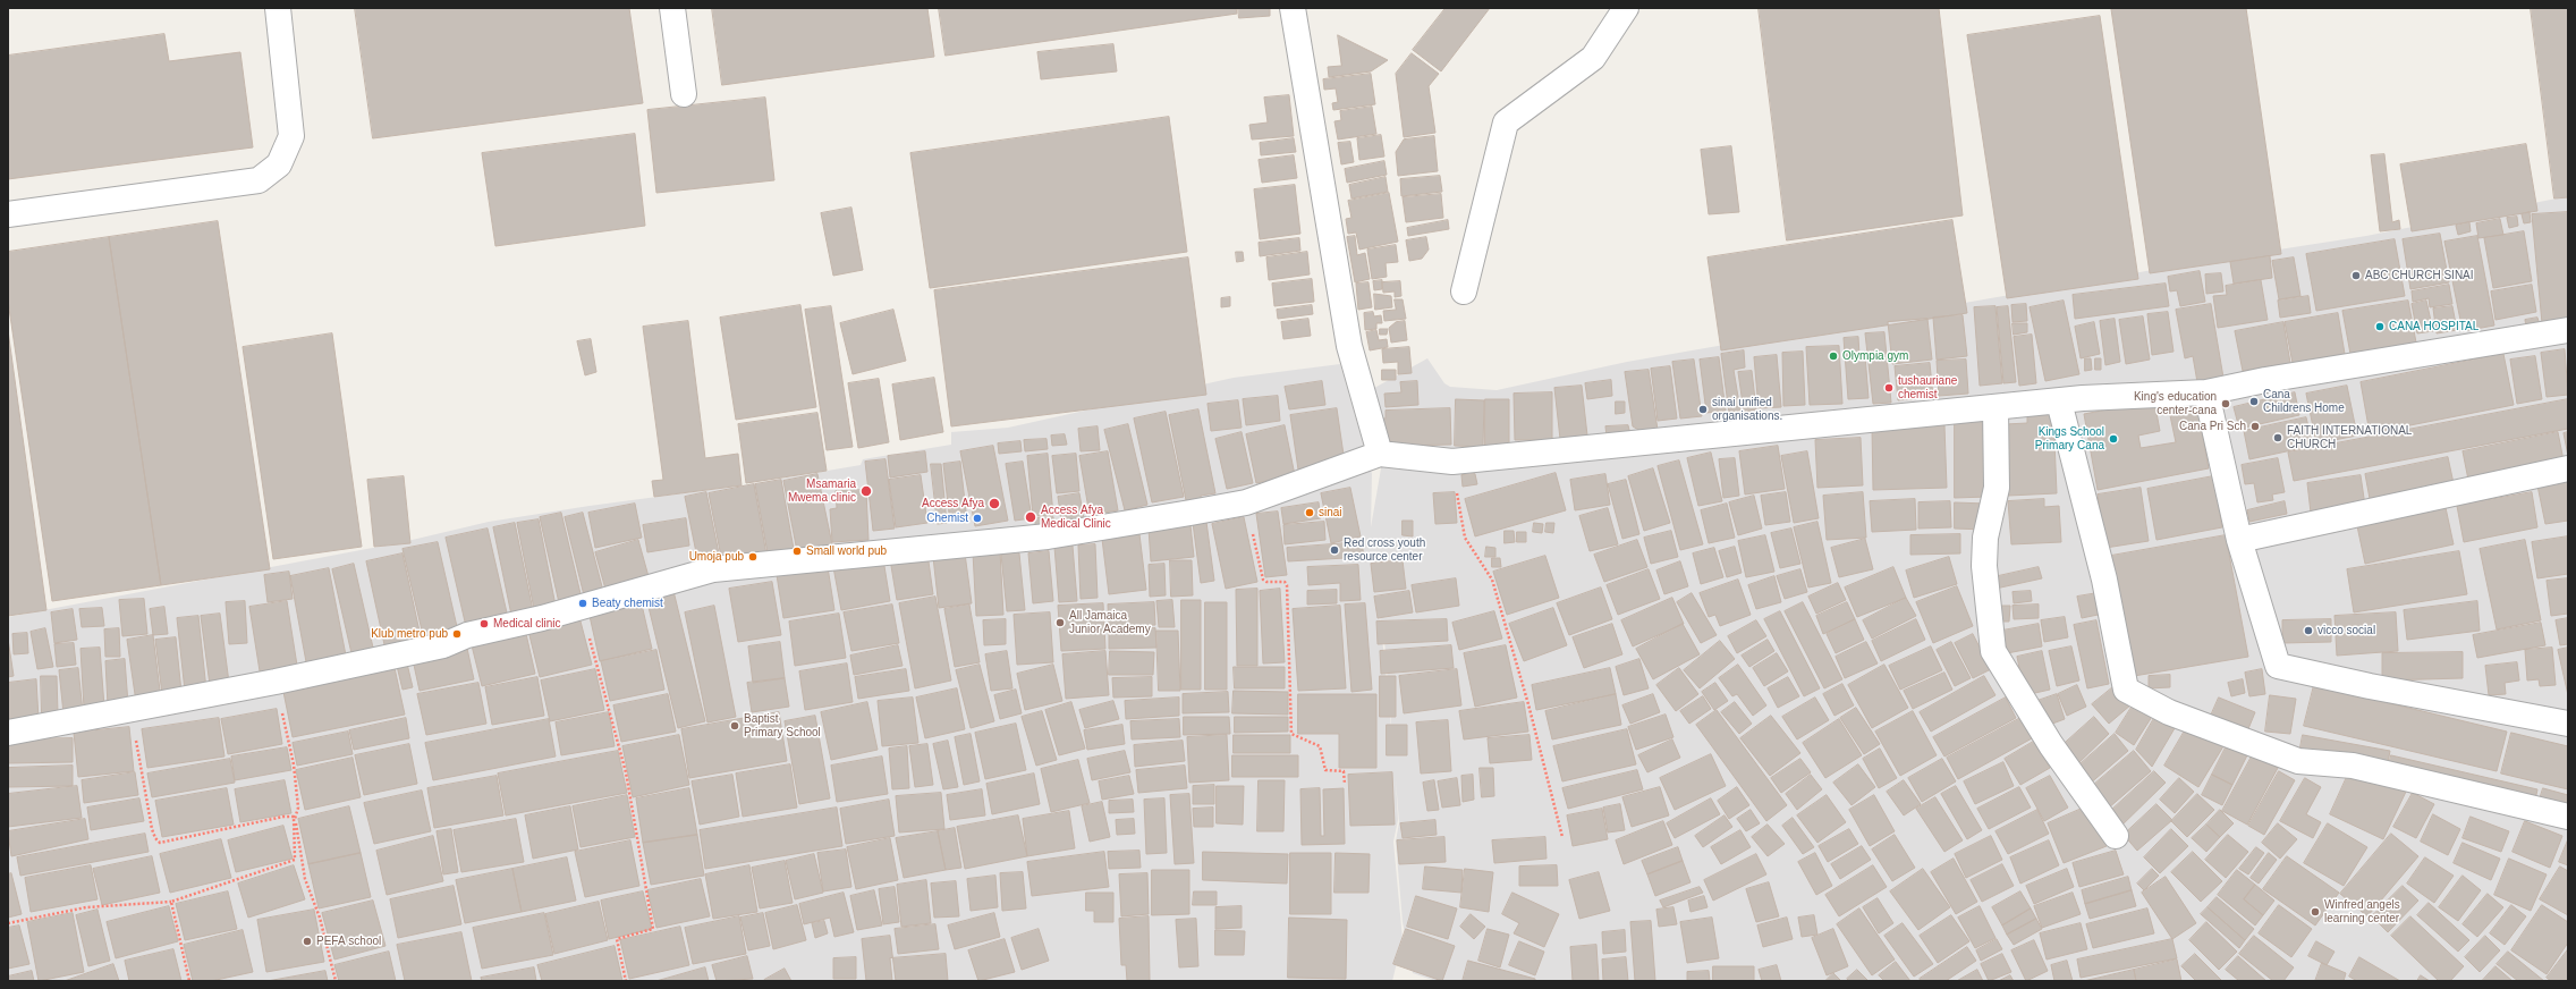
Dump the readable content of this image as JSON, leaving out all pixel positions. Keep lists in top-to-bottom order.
{
  "places": [
    "ABC CHURCH SINAI",
    "CANA HOSPITAL",
    "Olympia gym",
    "tushauriane chemist",
    "Cana Childrens Home",
    "King's education center-cana",
    "sinai unified organisations.",
    "Cana Pri Sch",
    "FAITH INTERNATIONAL CHURCH",
    "Kings School Primary Cana",
    "Msamaria Mwema clinic",
    "Access Afya",
    "sinai",
    "Access Afya Medical Clinic",
    "Chemist",
    "Red cross youth resource center",
    "Small world pub",
    "Umoja pub",
    "Beaty chemist",
    "All Jamaica Junior Academy",
    "Medical clinic",
    "vicco social",
    "Klub metro pub",
    "Baptist Primary School",
    "Winfred angels learning center",
    "PEFA school"
  ]
}
